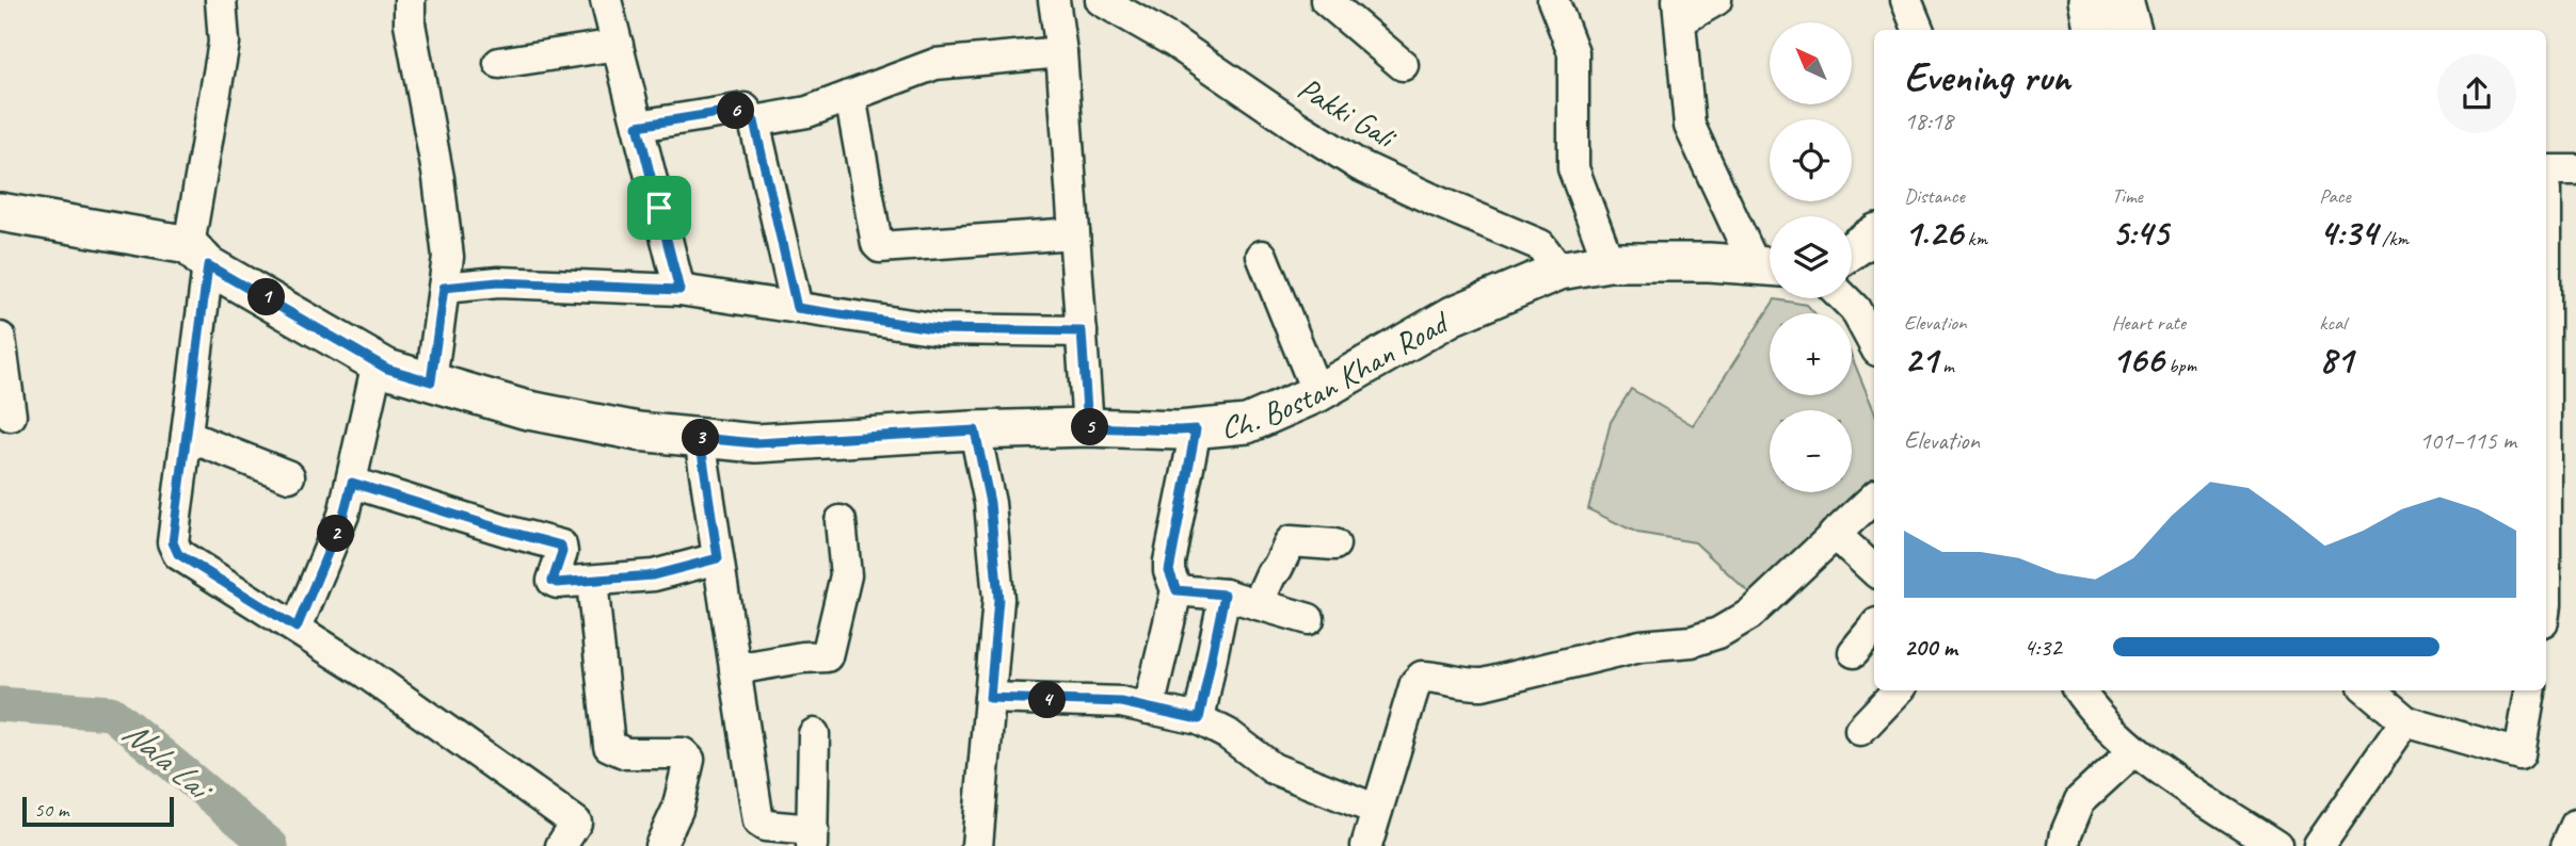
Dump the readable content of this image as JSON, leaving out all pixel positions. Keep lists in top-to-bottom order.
{
  "streets": {
    "main road": ["Ch. Bostan Khan Road"],
    "street": ["Pakki Gali"]
  },
  "crossings": [
    ["Pakki Gali", "Ch. Bostan Khan Road"]
  ],
  "water": ["Nala Lai"],
  "scale_bar": "50 m",
  "north": "top left",
  "page": {
    "map_buttons": ["+", "−"],
    "heading": ["Evening run", "18:18"],
    "pins": [
      "6",
      "1",
      "5",
      "3",
      "2",
      "4"
    ],
    "stats": [
      ["Distance", "1.26 km"],
      ["Time", "5:45"],
      ["Pace", "4:34 /km"],
      ["Elevation", "21 m"],
      ["Heart rate", "166 bpm"],
      ["kcal", "81"]
    ],
    "chart": ["Elevation", "101–115 m"],
    "list": [
      {
        "name": "200 m",
        "note": "4:32"
      }
    ],
    "scale": "50 m"
  }
}
